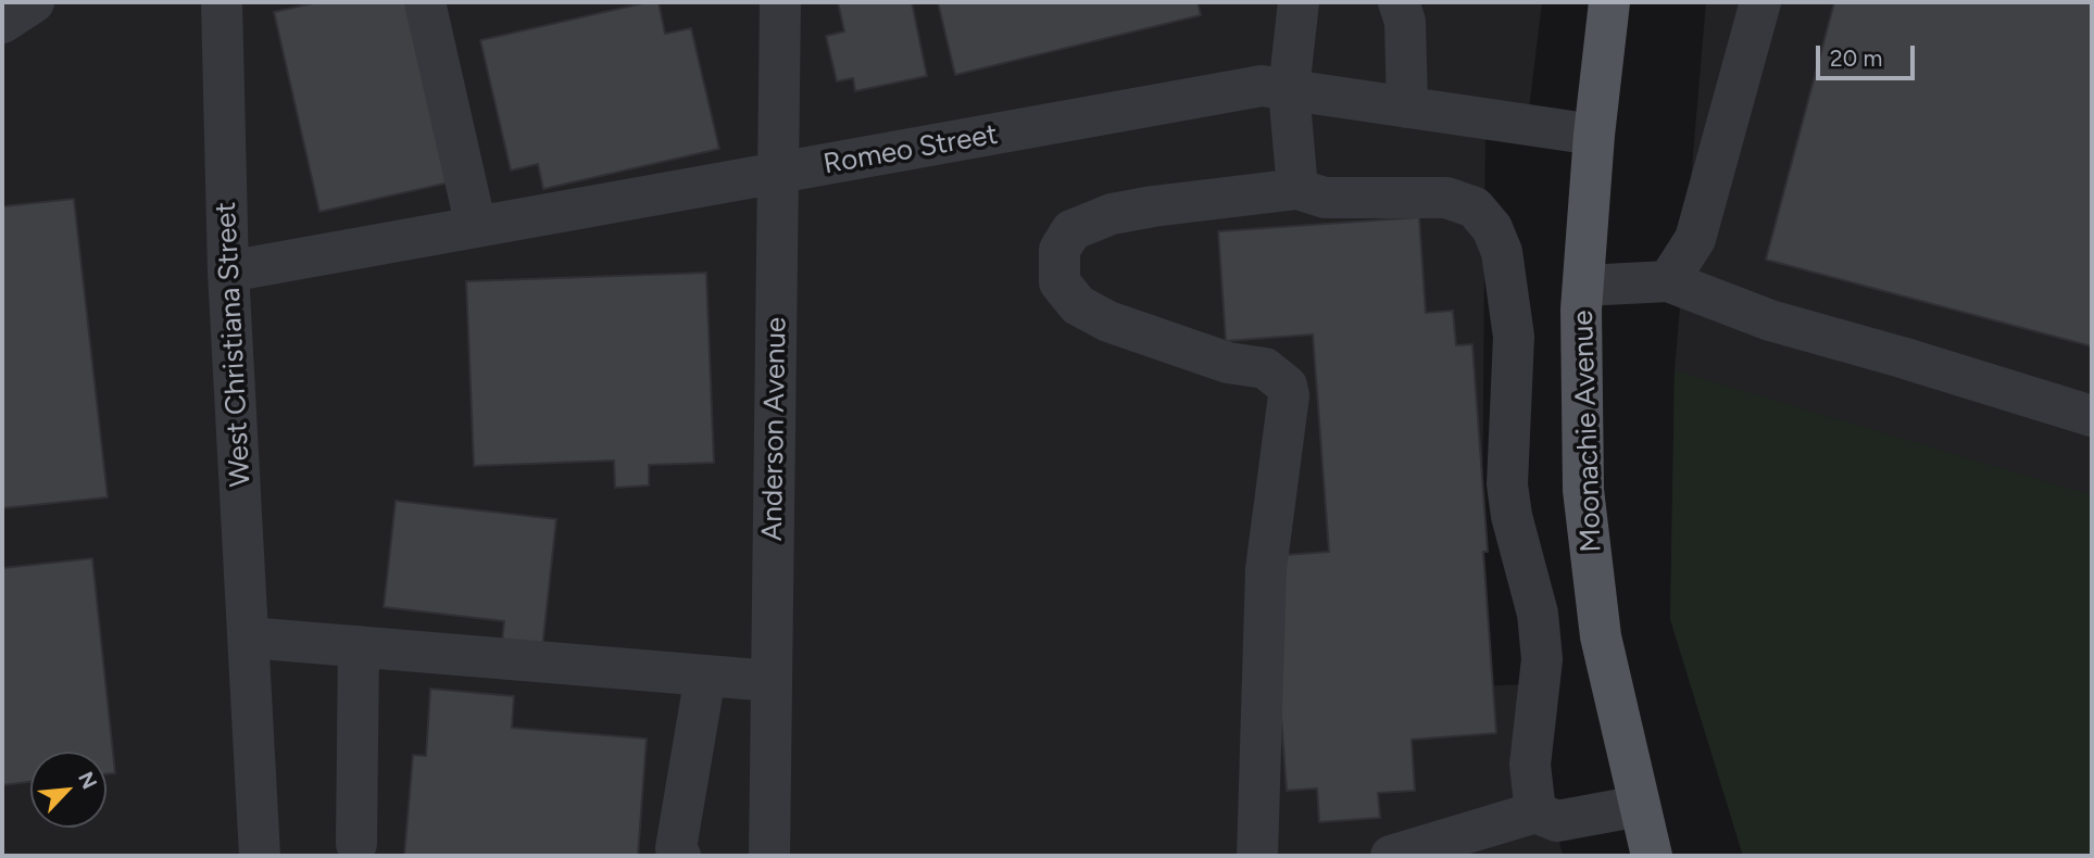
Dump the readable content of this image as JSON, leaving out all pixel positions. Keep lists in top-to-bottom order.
{
  "streets": {
    "main road": ["Moonachie Avenue"],
    "street": ["Romeo Street", "West Christiana Street", "Anderson Avenue"]
  },
  "crossings": [
    ["Romeo Street", "West Christiana Street"],
    ["Romeo Street", "Anderson Avenue"],
    ["Romeo Street", "Moonachie Avenue"]
  ],
  "scale_bar": "20 m",
  "north": "top right"
}
